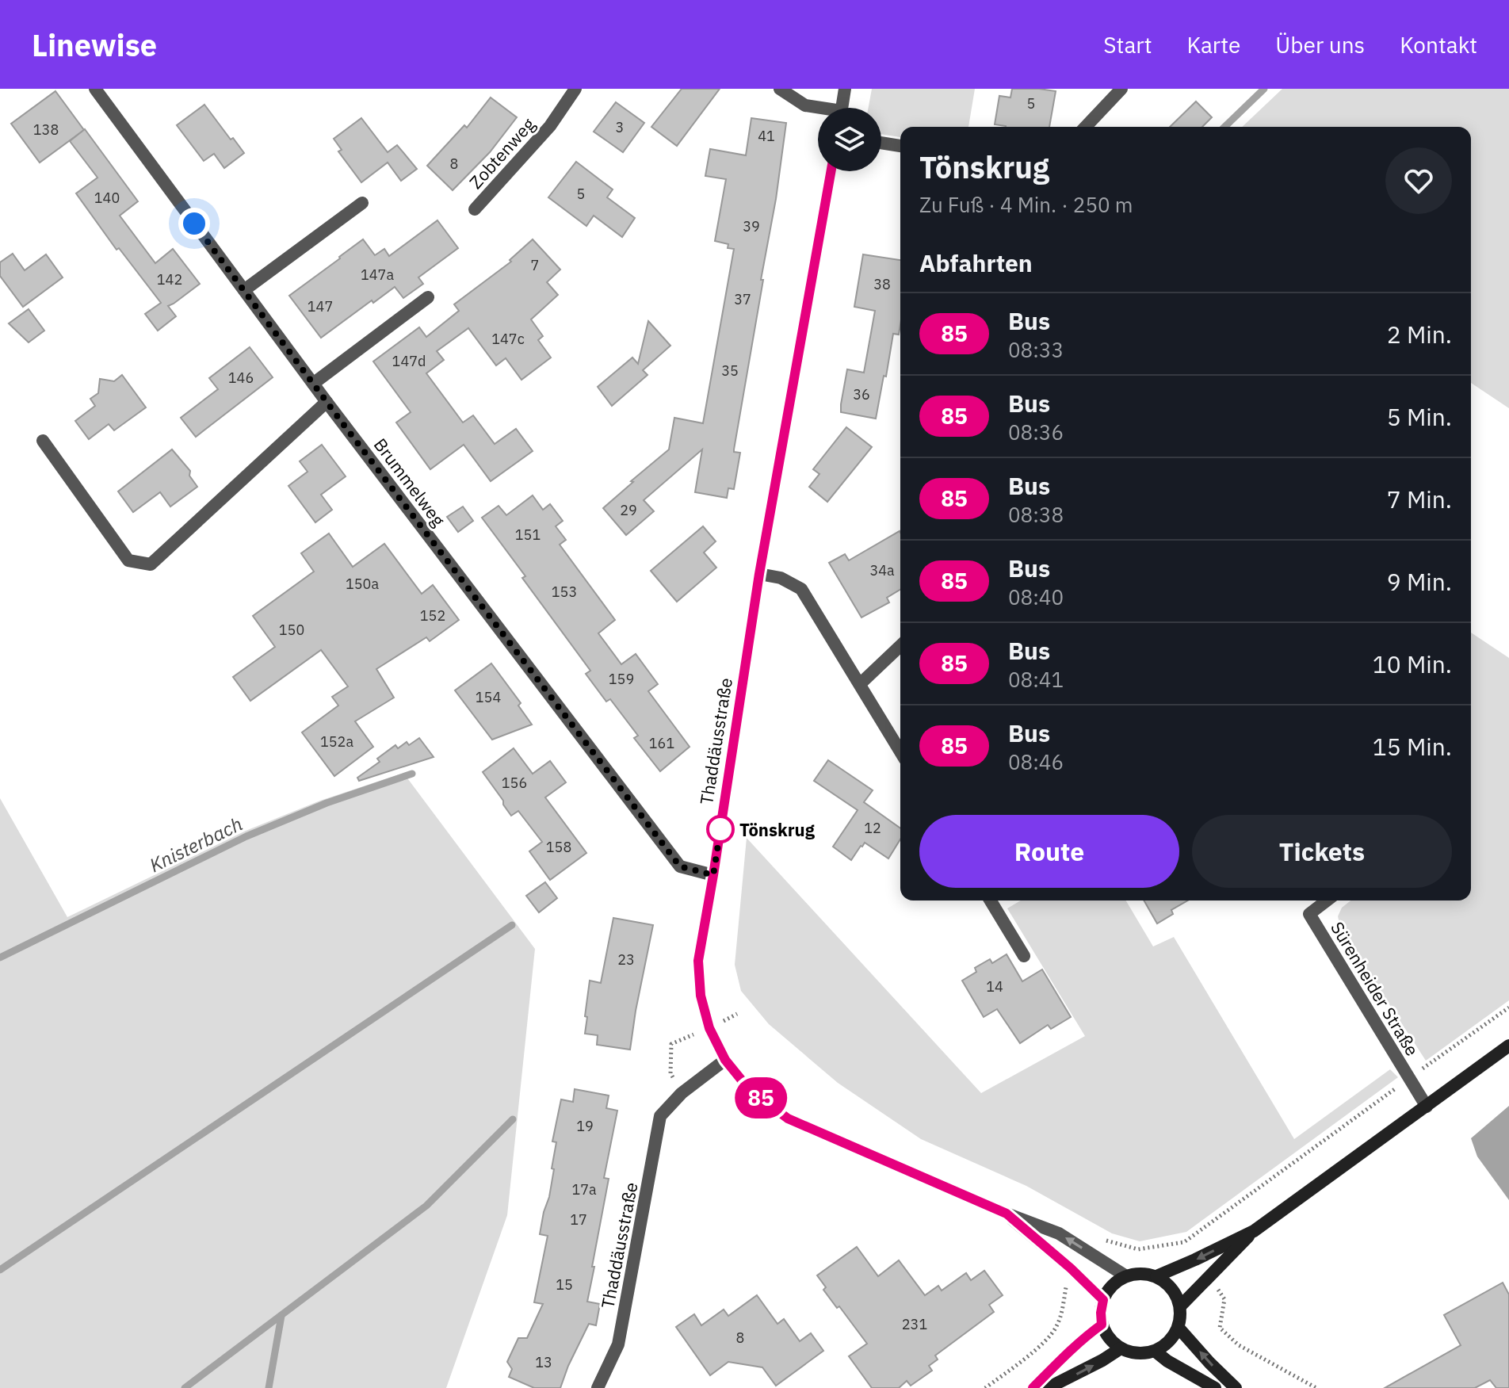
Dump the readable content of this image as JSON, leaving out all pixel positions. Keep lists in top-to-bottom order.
{
  "streets": {
    "street": [
      "Zobtenweg",
      "Brummelweg",
      "Thaddäusstraße",
      "Sürenheider Straße"
    ]
  },
  "crossings": [
    ["Brummelweg", "Thaddäusstraße"]
  ],
  "water": ["Knisterbach"],
  "places": ["Tönskrug"],
  "lines": ["bus line 85"],
  "house_numbers": [
    "5",
    "3",
    "138",
    "41",
    "8",
    "5",
    "140",
    "39",
    "7",
    "147a",
    "142",
    "38",
    "37",
    "147",
    "147c",
    "147d",
    "35",
    "146",
    "36",
    "29",
    "151",
    "34a",
    "150a",
    "153",
    "152",
    "150",
    "159",
    "154",
    "152a",
    "161",
    "156",
    "12",
    "158",
    "23",
    "14",
    "19",
    "17a",
    "17",
    "15",
    "231",
    "8",
    "13"
  ],
  "page": {
    "header": "Linewise",
    "nav": [
      "Start",
      "Karte",
      "Über uns",
      "Kontakt"
    ],
    "on_map": "85",
    "heading": [
      ["Tönskrug", "Zu Fuß · 4 Min. · 250 m"],
      "Abfahrten"
    ],
    "list": [
      {
        "mark": "85",
        "name": "Bus",
        "note": "08:33",
        "value": "2 Min."
      },
      {
        "mark": "85",
        "name": "Bus",
        "note": "08:36",
        "value": "5 Min."
      },
      {
        "mark": "85",
        "name": "Bus",
        "note": "08:38",
        "value": "7 Min."
      },
      {
        "mark": "85",
        "name": "Bus",
        "note": "08:40",
        "value": "9 Min."
      },
      {
        "mark": "85",
        "name": "Bus",
        "note": "08:41",
        "value": "10 Min."
      },
      {
        "mark": "85",
        "name": "Bus",
        "note": "08:46",
        "value": "15 Min."
      }
    ],
    "buttons": ["Route", "Tickets"]
  }
}
